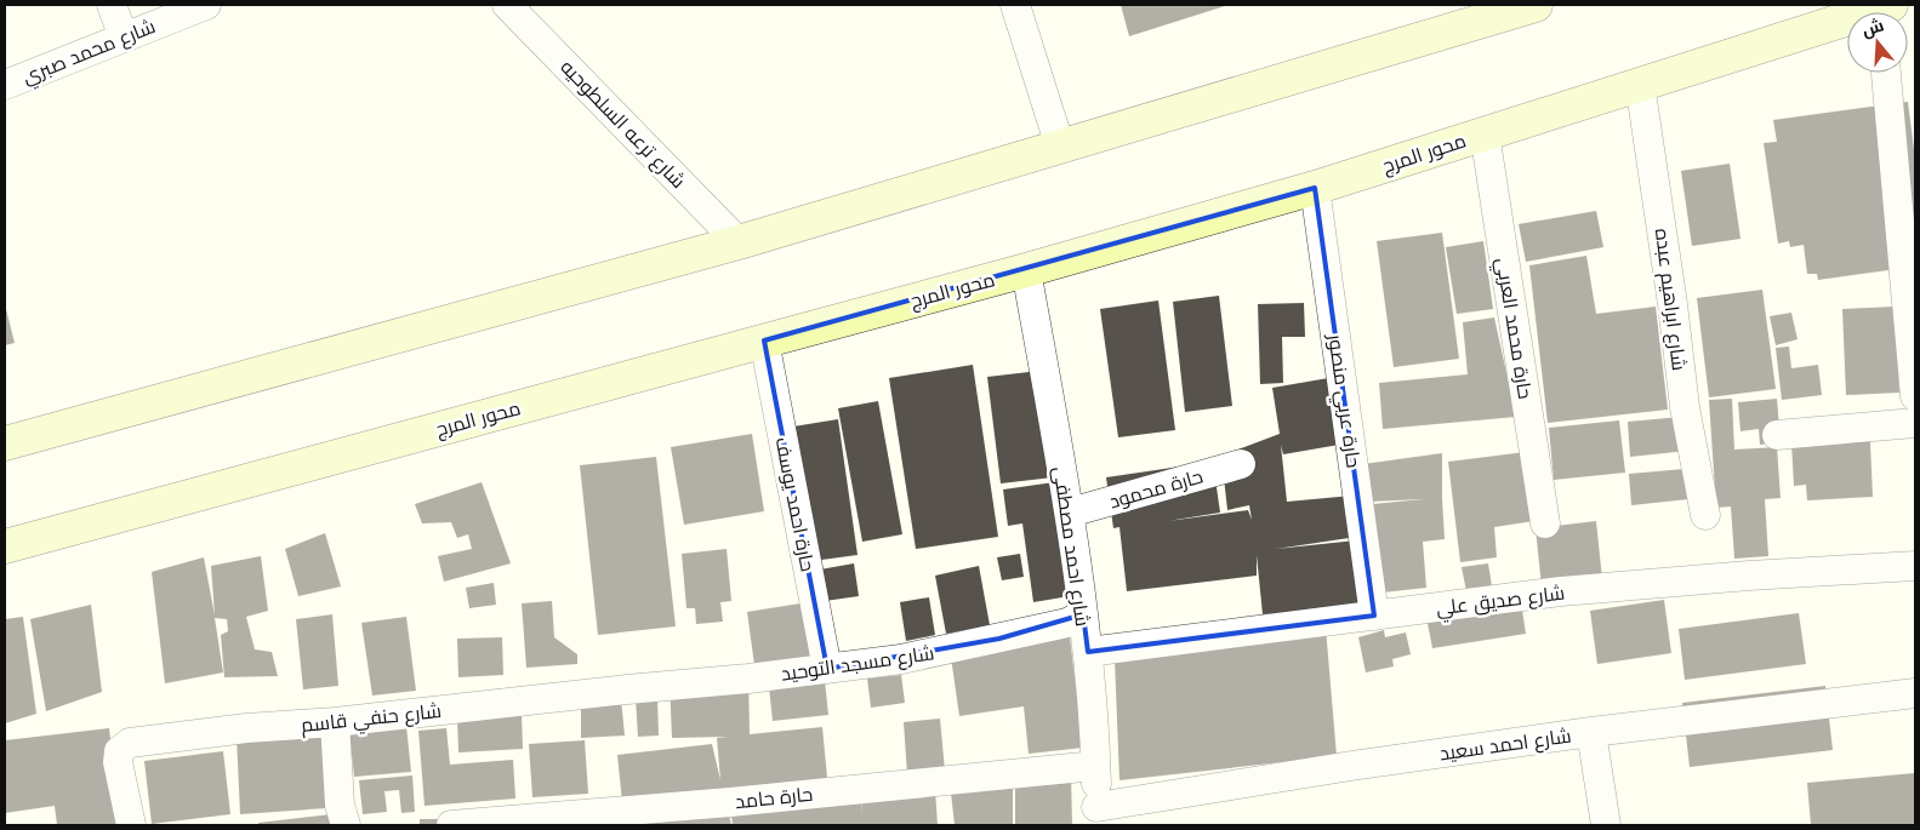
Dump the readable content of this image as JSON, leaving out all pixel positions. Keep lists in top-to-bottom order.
{
  "streets": {
    "main road": ["محور المرج"],
    "street": [
      "شارع محمد صبري",
      "شارع ترعه السلطوحيه",
      "شارع ابراهيم عبده",
      "حارة محمد العربي",
      "حارة عربي منصور",
      "حارة محمود",
      "حارة احمد يوسف",
      "شارع احمد مصطفى",
      "شارع صديق علي",
      "شارع مسجد التوحيد",
      "شارع حنفي قاسم",
      "شارع احمد سعيد",
      "حارة حامد"
    ]
  },
  "crossings": [
    ["محور المرج", "شارع ابراهيم عبده"],
    ["محور المرج", "حارة محمد العربي"],
    ["محور المرج", "حارة عربي منصور"],
    ["محور المرج", "حارة احمد يوسف"],
    ["محور المرج", "شارع احمد مصطفى"],
    ["حارة عربي منصور", "شارع صديق علي"],
    ["حارة محمود", "شارع احمد مصطفى"],
    ["حارة احمد يوسف", "شارع مسجد التوحيد"],
    ["شارع احمد مصطفى", "شارع صديق علي"],
    ["شارع احمد مصطفى", "شارع مسجد التوحيد"],
    ["شارع احمد مصطفى", "شارع احمد سعيد"],
    ["شارع احمد مصطفى", "حارة حامد"],
    ["شارع مسجد التوحيد", "شارع حنفي قاسم"]
  ],
  "north": "top"
}
